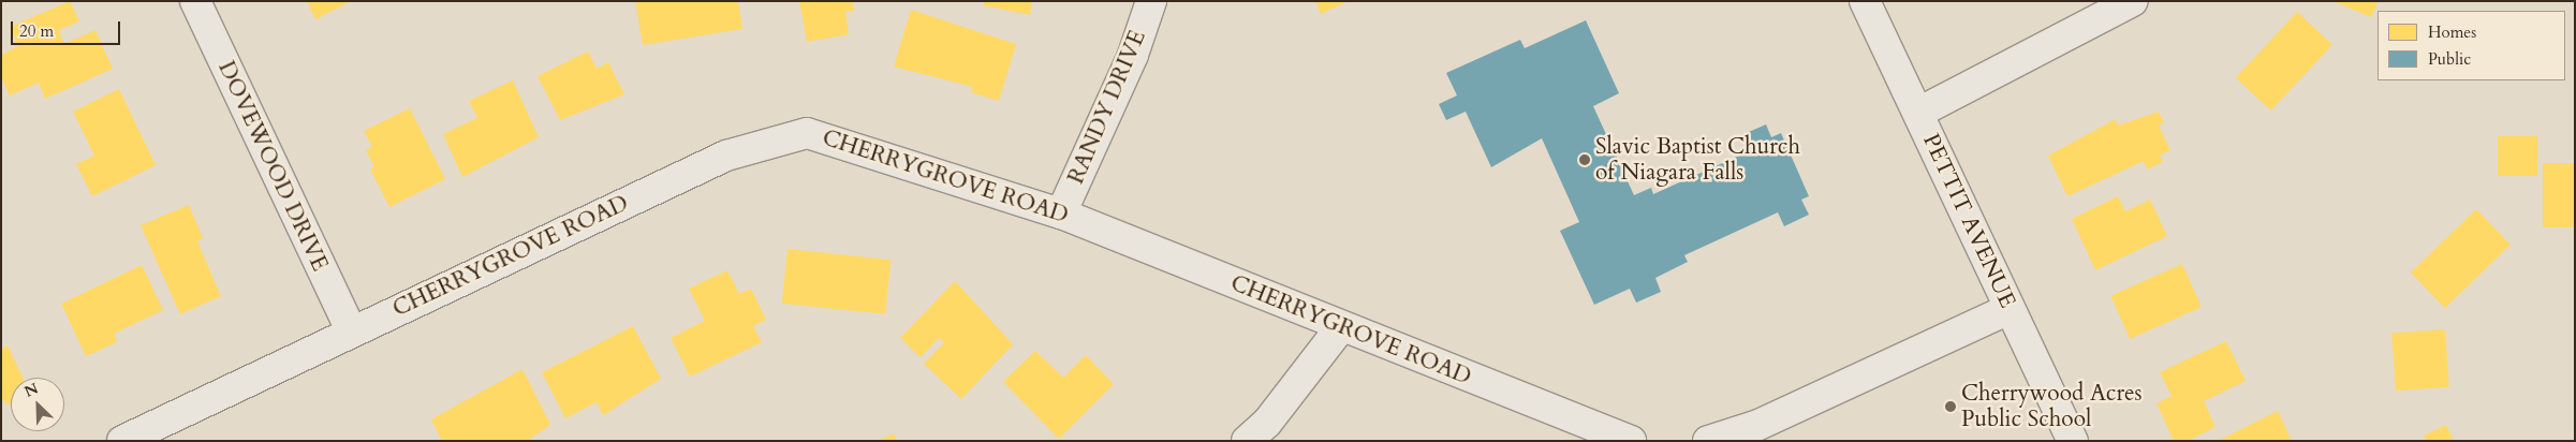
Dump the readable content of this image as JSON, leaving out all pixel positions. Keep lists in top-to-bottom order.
{
  "streets": {
    "street": [
      "RANDY DRIVE",
      "DOVEWOOD DRIVE",
      "CHERRYGROVE ROAD",
      "PETTIT AVENUE"
    ]
  },
  "crossings": [
    ["RANDY DRIVE", "CHERRYGROVE ROAD"],
    ["DOVEWOOD DRIVE", "CHERRYGROVE ROAD"]
  ],
  "places": ["Slavic Baptist Church of Niagara Falls", "Cherrywood Acres Public School"],
  "legend": ["Homes", "Public"],
  "scale_bar": "20 m",
  "north": "top left"
}
